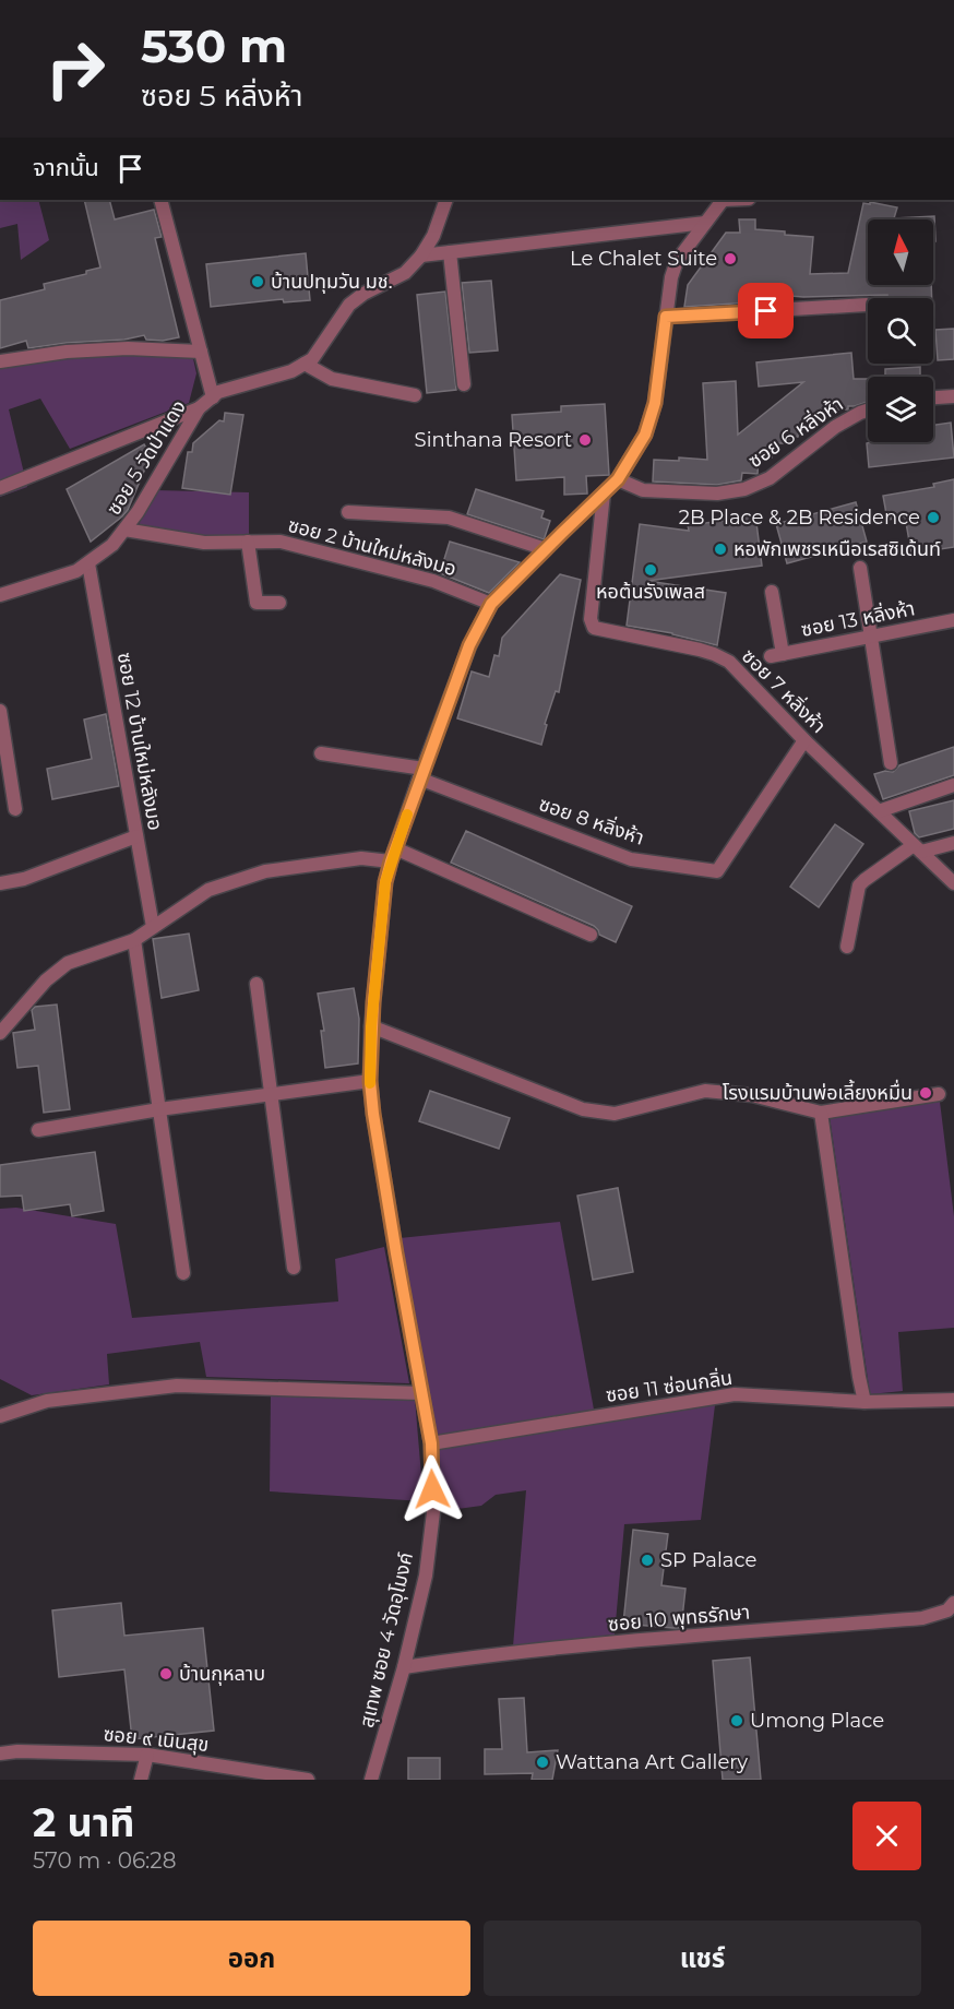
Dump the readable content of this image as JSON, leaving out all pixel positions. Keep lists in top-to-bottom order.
{
  "streets": {
    "street": [
      "ซอย 6 หลิ่งห้า",
      "ซอย 5 วัดป่าแดง",
      "ซอย 2 บ้านใหม่หลังมอ",
      "ซอย 13 หลิ่งห้า",
      "ซอย 7 หลิ่งห้า",
      "ซอย 12 บ้านใหม่หลังมอ",
      "ซอย 8 หลิ่งห้า",
      "ซอย 11 ซ่อนกลิ่น",
      "ซอย 10 พุทธรักษา",
      "สุเทพ ซอย 4 วัดอุโมงค์",
      "ซอย ๙ เนินสุข"
    ]
  },
  "crossings": [
    ["ซอย 6 หลิ่งห้า", "สุเทพ ซอย 4 วัดอุโมงค์"],
    ["ซอย 5 วัดป่าแดง", "ซอย 2 บ้านใหม่หลังมอ"],
    ["ซอย 5 วัดป่าแดง", "ซอย 12 บ้านใหม่หลังมอ"],
    ["ซอย 2 บ้านใหม่หลังมอ", "สุเทพ ซอย 4 วัดอุโมงค์"],
    ["ซอย 7 หลิ่งห้า", "ซอย 8 หลิ่งห้า"],
    ["ซอย 7 หลิ่งห้า", "สุเทพ ซอย 4 วัดอุโมงค์"],
    ["ซอย 8 หลิ่งห้า", "สุเทพ ซอย 4 วัดอุโมงค์"],
    ["ซอย 11 ซ่อนกลิ่น", "สุเทพ ซอย 4 วัดอุโมงค์"],
    ["ซอย 10 พุทธรักษา", "สุเทพ ซอย 4 วัดอุโมงค์"]
  ],
  "places": [
    "Le Chalet Suite",
    "บ้านปทุมวัน มช.",
    "Sinthana Resort",
    "2B Place & 2B Residence",
    "หอพักเพชรเหนือเรสซิเด้นท์",
    "หอต้นรังเพลส",
    "โรงแรมบ้านพ่อเลี้ยงหมื่น",
    "SP Palace",
    "บ้านกุหลาบ",
    "Umong Place",
    "Wattana Art Gallery"
  ],
  "north": "top",
  "page": {
    "turn": ["530 m", "ซอย 5 หลิ่งห้า"],
    "then": "จากนั้น",
    "heading": ["2 นาที", "570 m · 06:28"],
    "buttons": ["ออก", "แชร์"]
  }
}
